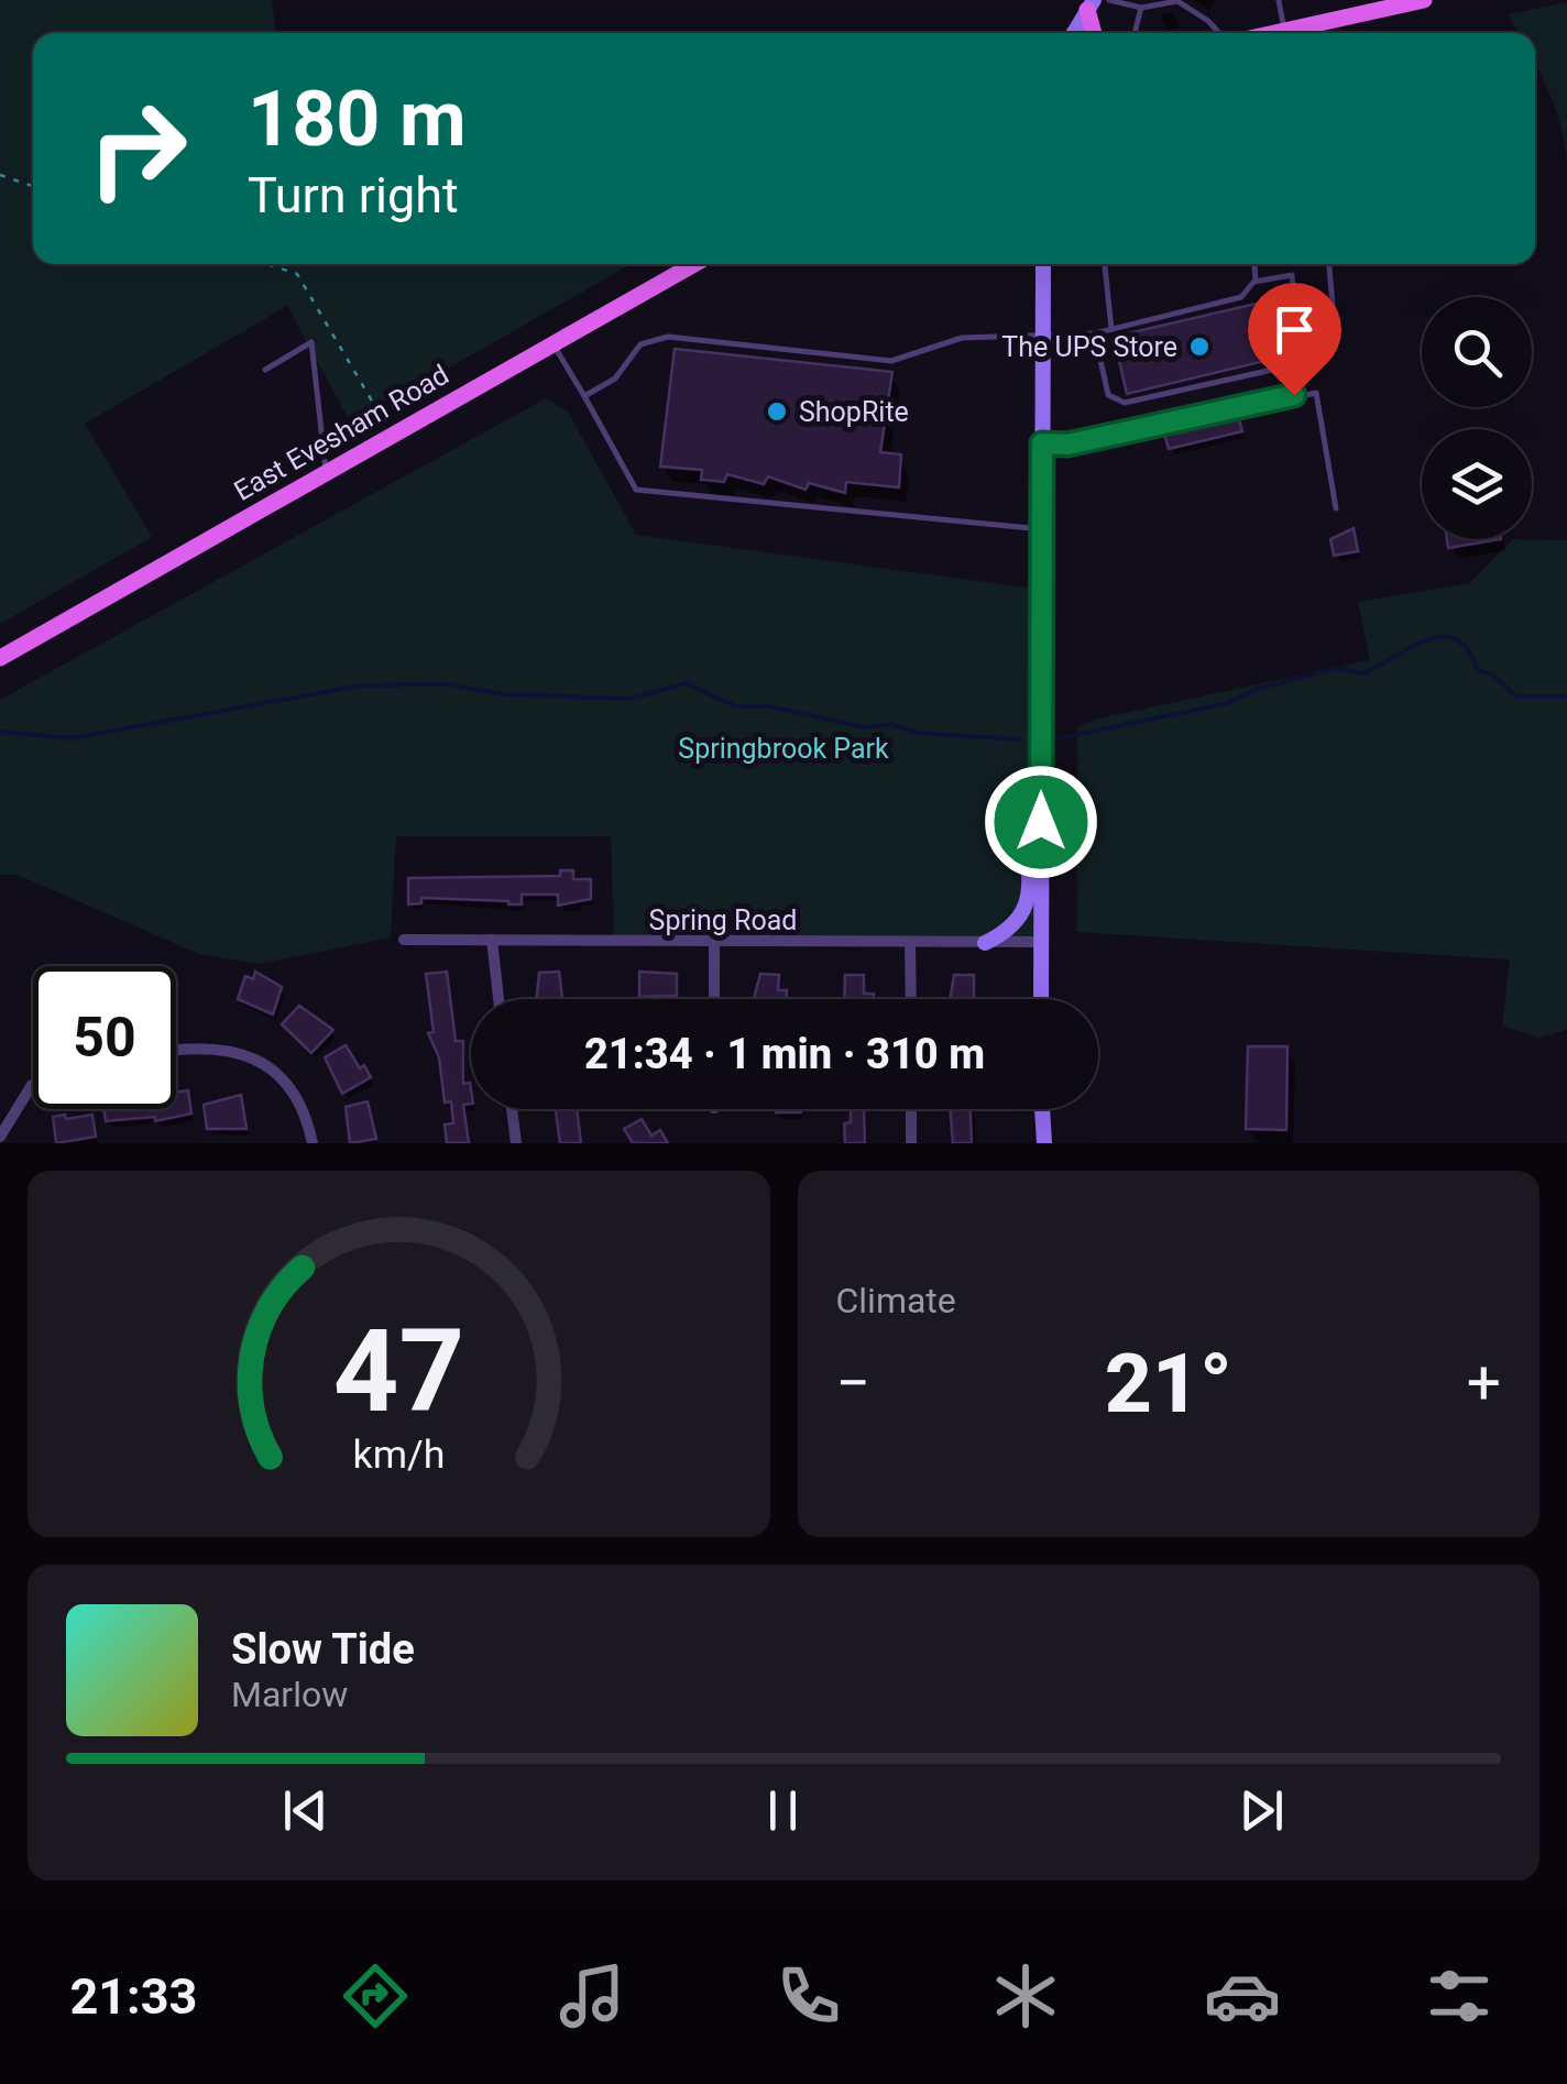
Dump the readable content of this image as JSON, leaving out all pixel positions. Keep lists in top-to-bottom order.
{
  "streets": {
    "main road": ["East Evesham Road"],
    "street": ["Spring Road"]
  },
  "parks": ["Springbrook Park"],
  "places": ["The UPS Store", "ShopRite"],
  "page": {
    "turn": ["180 m", "Turn right"],
    "limit": "50",
    "trip": "21:34 · 1 min · 310 m",
    "tile": "Climate",
    "heat": ["−", "21°", "+"],
    "song": ["Slow Tide", "Marlow"],
    "tabs": "21:33",
    "gauge": ["47", "km/h"]
  }
}
